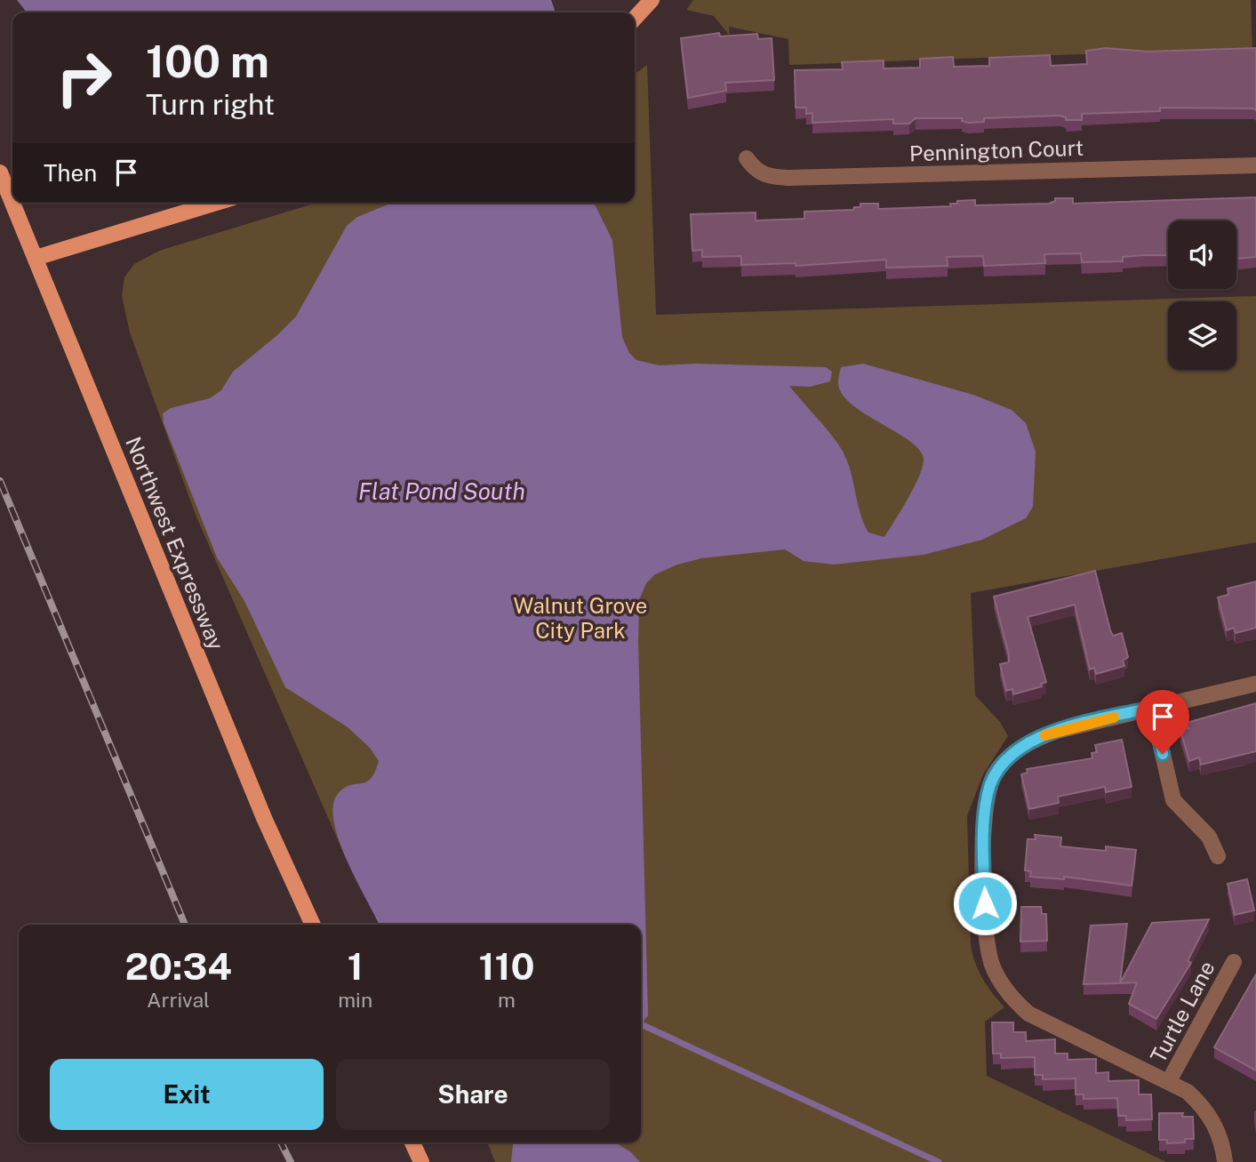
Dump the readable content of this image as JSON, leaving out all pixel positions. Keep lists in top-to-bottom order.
{
  "streets": {
    "main road": ["Northwest Expressway"],
    "street": ["Pennington Court", "Turtle Lane"]
  },
  "water": ["Flat Pond South"],
  "parks": ["Walnut Grove City Park"],
  "page": {
    "turn": ["100 m", "Turn right"],
    "then": "Then",
    "eta": [
      "20:34",
      "Arrival",
      "1",
      "min",
      "110",
      "m"
    ],
    "buttons": ["Exit", "Share"]
  }
}
